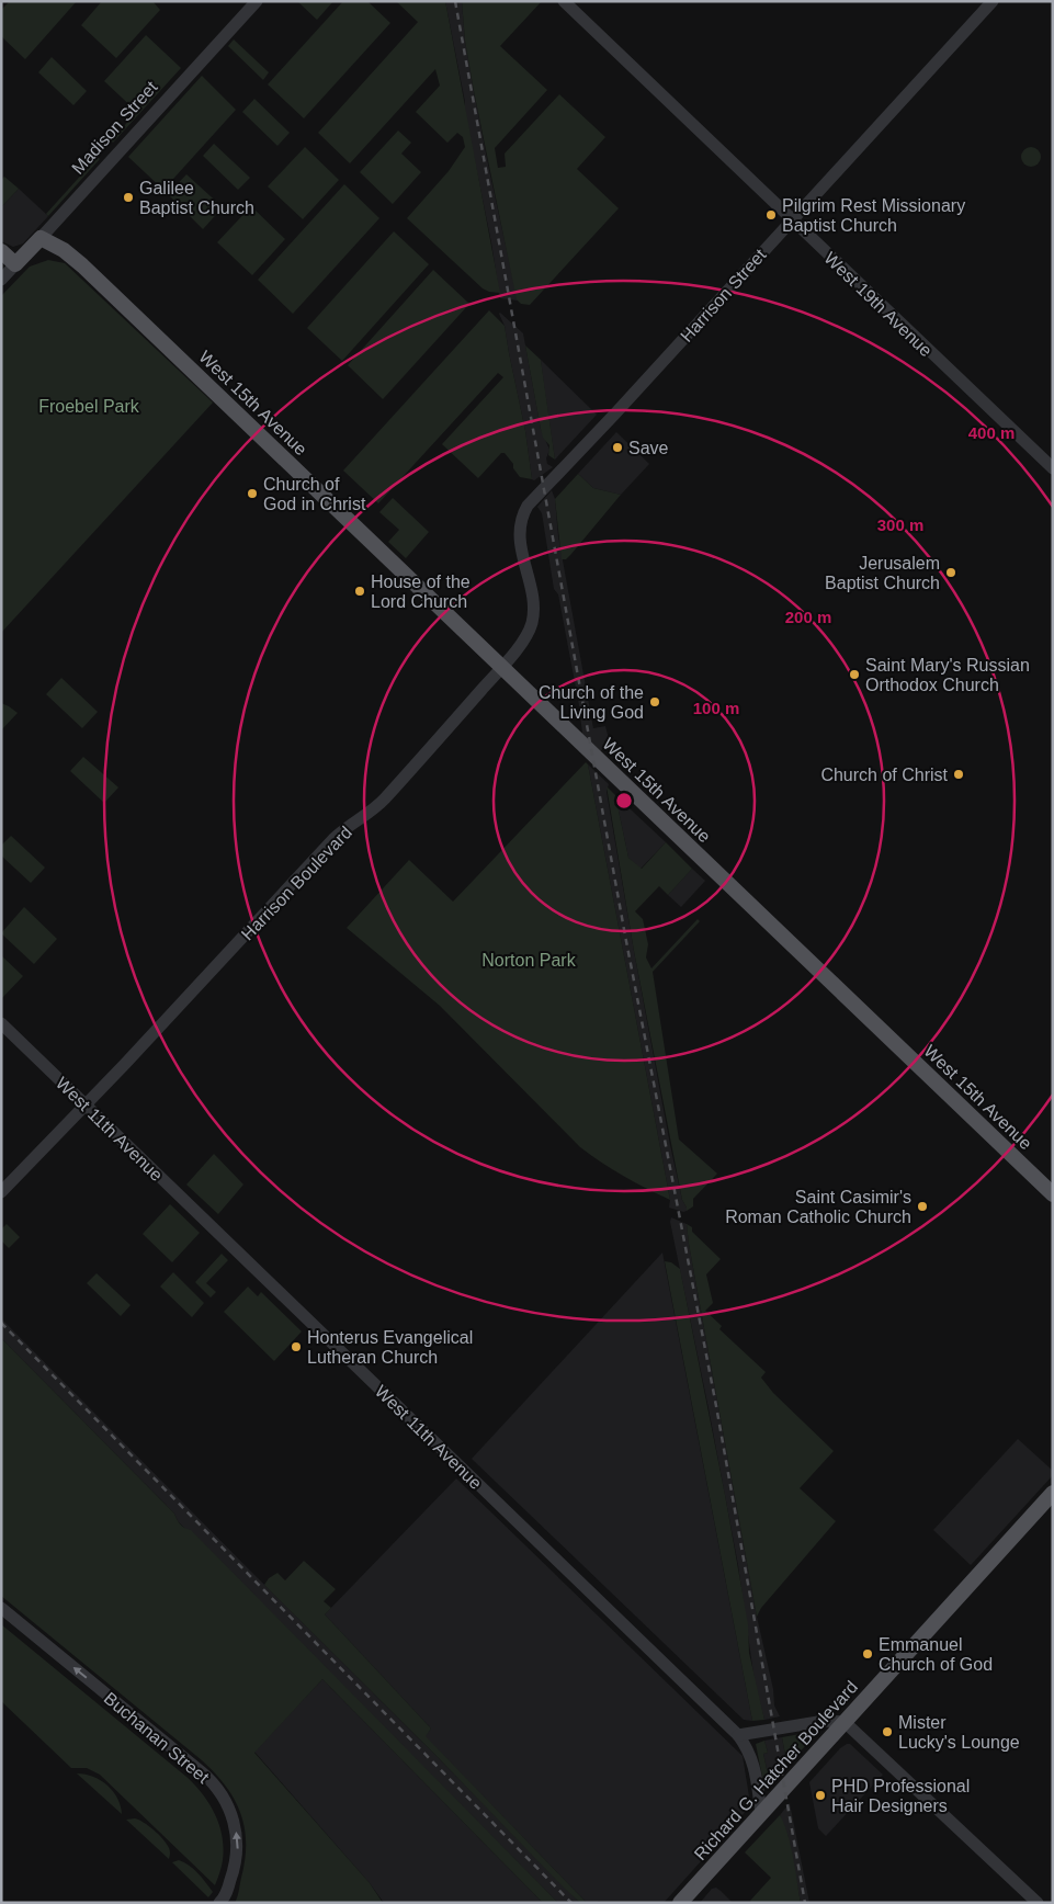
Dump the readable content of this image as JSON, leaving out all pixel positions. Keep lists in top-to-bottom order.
{
  "streets": {
    "main road": ["Madison Street", "West 15th Avenue", "Richard G. Hatcher Boulevard"],
    "street": [
      "Harrison Street",
      "West 19th Avenue",
      "Harrison Boulevard",
      "West 11th Avenue",
      "Buchanan Street"
    ]
  },
  "crossings": [
    ["Madison Street", "West 15th Avenue"],
    ["Harrison Street", "West 19th Avenue"],
    ["Harrison Street", "Harrison Boulevard"],
    ["West 15th Avenue", "Harrison Boulevard"],
    ["Harrison Boulevard", "West 11th Avenue"],
    ["West 11th Avenue", "Richard G. Hatcher Boulevard"]
  ],
  "one_way": ["Buchanan Street"],
  "parks": ["Froebel Park", "Norton Park"],
  "places": [
    "Galilee Baptist Church",
    "Pilgrim Rest Missionary Baptist Church",
    "Save",
    "Church of God in Christ",
    "Jerusalem Baptist Church",
    "House of the Lord Church",
    "Saint Mary's Russian Orthodox Church",
    "Church of the Living God",
    "Church of Christ",
    "Saint Casimir's Roman Catholic Church",
    "Honterus Evangelical Lutheran Church",
    "Emmanuel Church of God",
    "Mister Lucky's Lounge",
    "PHD Professional Hair Designers"
  ],
  "rings": [
    "400 m",
    "300 m",
    "200 m",
    "100 m"
  ]
}
